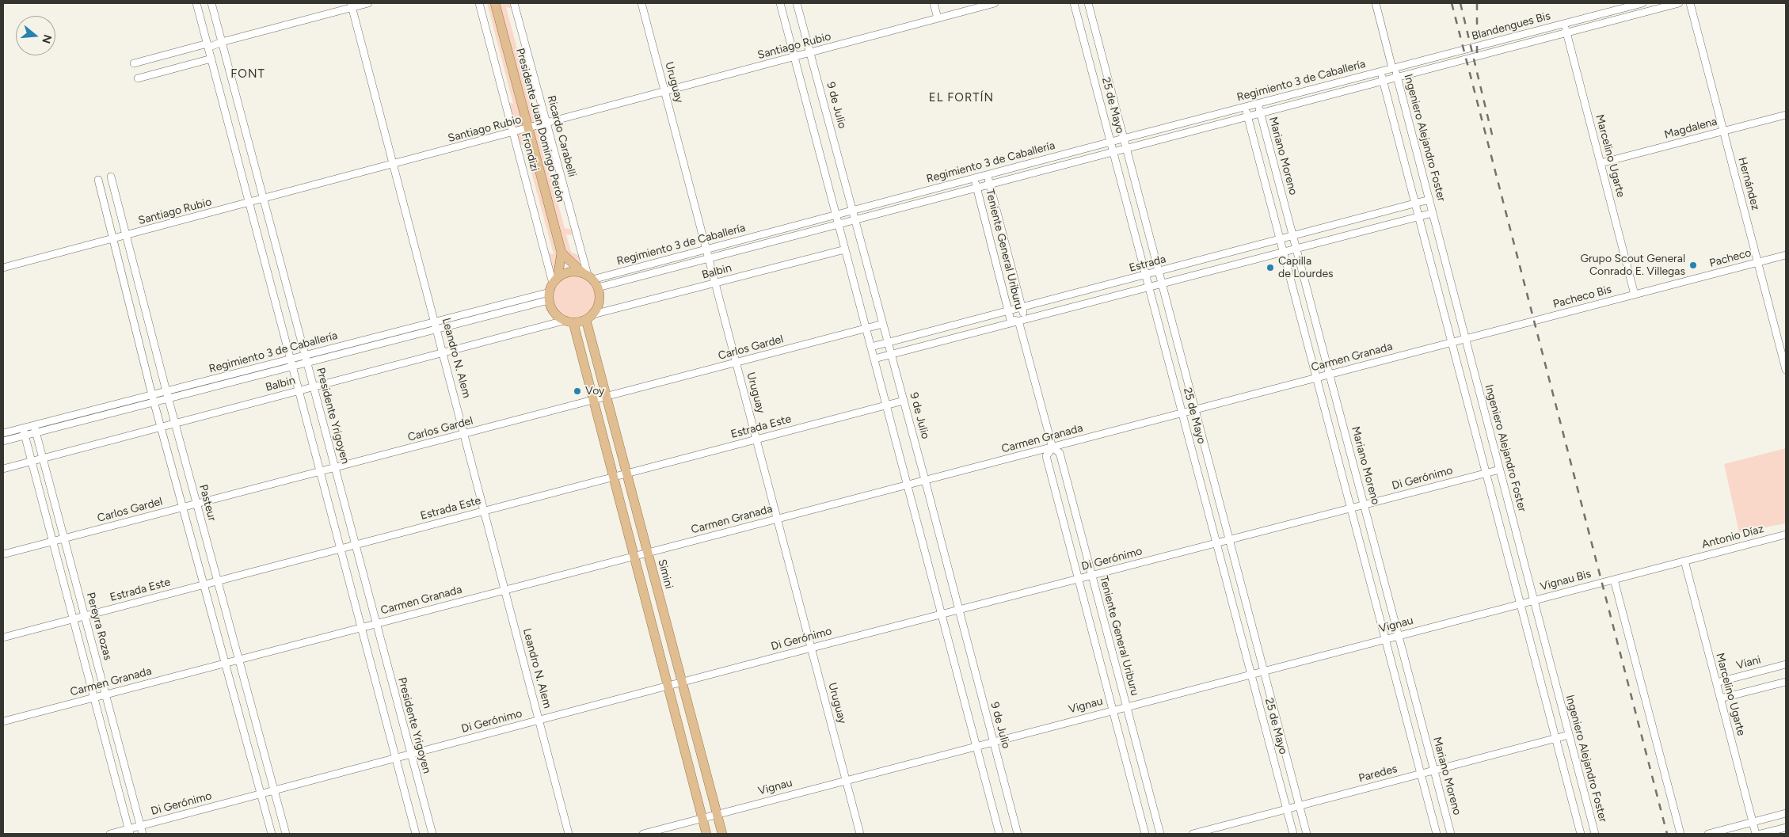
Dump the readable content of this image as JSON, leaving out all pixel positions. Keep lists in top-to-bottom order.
{
  "streets": {
    "main road": ["Presidente Juan Domingo Perón", "Simini"],
    "street": [
      "Blandengues Bis",
      "Santiago Rubio",
      "Regimiento 3 de Caballería",
      "Uruguay",
      "9 de Julio",
      "25 de Mayo",
      "Magdalena",
      "Ricardo Carabelli",
      "Ingeniero Alejandro Foster",
      "Frondizi",
      "Mariano Moreno",
      "Marcelino Ugarte",
      "Hernández",
      "Teniente General Uriburu",
      "Pacheco",
      "Estrada",
      "Balbin",
      "Pacheco Bis",
      "Carlos Gardel",
      "Carmen Granada",
      "Leandro N. Alem",
      "Presidente Yrigoyen",
      "Estrada Este",
      "Di Gerónimo",
      "Pasteur",
      "Antonio Díaz",
      "Vignau Bis",
      "Vignau",
      "Pereyra Rozas",
      "Viani",
      "Paredes"
    ]
  },
  "crossings": [
    ["Blandengues Bis", "Regimiento 3 de Caballería"],
    ["Blandengues Bis", "Ingeniero Alejandro Foster"],
    ["Blandengues Bis", "Marcelino Ugarte"],
    ["Santiago Rubio", "Uruguay"],
    ["Santiago Rubio", "9 de Julio"],
    ["Santiago Rubio", "Presidente Juan Domingo Perón"],
    ["Santiago Rubio", "Ricardo Carabelli"],
    ["Santiago Rubio", "Frondizi"],
    ["Santiago Rubio", "Leandro N. Alem"],
    ["Santiago Rubio", "Presidente Yrigoyen"],
    ["Santiago Rubio", "Pasteur"],
    ["Regimiento 3 de Caballería", "Uruguay"],
    ["Regimiento 3 de Caballería", "9 de Julio"],
    ["Regimiento 3 de Caballería", "25 de Mayo"],
    ["Regimiento 3 de Caballería", "Presidente Juan Domingo Perón"],
    ["Regimiento 3 de Caballería", "Ricardo Carabelli"],
    ["Regimiento 3 de Caballería", "Ingeniero Alejandro Foster"],
    ["Regimiento 3 de Caballería", "Frondizi"],
    ["Regimiento 3 de Caballería", "Mariano Moreno"],
    ["Regimiento 3 de Caballería", "Teniente General Uriburu"],
    ["Regimiento 3 de Caballería", "Balbin"],
    ["Regimiento 3 de Caballería", "Leandro N. Alem"],
    ["Regimiento 3 de Caballería", "Presidente Yrigoyen"],
    ["Regimiento 3 de Caballería", "Pasteur"],
    ["Regimiento 3 de Caballería", "Simini"],
    ["Regimiento 3 de Caballería", "Pereyra Rozas"],
    ["Uruguay", "Balbin"],
    ["Uruguay", "Carlos Gardel"],
    ["Uruguay", "Carmen Granada"],
    ["Uruguay", "Estrada Este"],
    ["Uruguay", "Di Gerónimo"],
    ["Uruguay", "Vignau"],
    ["9 de Julio", "Estrada"],
    ["9 de Julio", "Carlos Gardel"],
    ["9 de Julio", "Carmen Granada"],
    ["9 de Julio", "Estrada Este"],
    ["9 de Julio", "Di Gerónimo"],
    ["9 de Julio", "Vignau"],
    ["25 de Mayo", "Estrada"],
    ["25 de Mayo", "Carmen Granada"],
    ["25 de Mayo", "Di Gerónimo"],
    ["25 de Mayo", "Vignau"],
    ["25 de Mayo", "Paredes"],
    ["Presidente Juan Domingo Perón", "Ricardo Carabelli"],
    ["Presidente Juan Domingo Perón", "Frondizi"],
    ["Presidente Juan Domingo Perón", "Balbin"],
    ["Presidente Juan Domingo Perón", "Simini"],
    ["Magdalena", "Marcelino Ugarte"],
    ["Magdalena", "Hernández"],
    ["Ricardo Carabelli", "Frondizi"],
    ["Ricardo Carabelli", "Balbin"],
    ["Ricardo Carabelli", "Simini"],
    ["Ingeniero Alejandro Foster", "Estrada"],
    ["Ingeniero Alejandro Foster", "Pacheco Bis"],
    ["Ingeniero Alejandro Foster", "Carmen Granada"],
    ["Ingeniero Alejandro Foster", "Di Gerónimo"],
    ["Ingeniero Alejandro Foster", "Vignau Bis"],
    ["Ingeniero Alejandro Foster", "Vignau"],
    ["Ingeniero Alejandro Foster", "Paredes"],
    ["Frondizi", "Balbin"],
    ["Frondizi", "Simini"],
    ["Mariano Moreno", "Estrada"],
    ["Mariano Moreno", "Carmen Granada"],
    ["Mariano Moreno", "Di Gerónimo"],
    ["Mariano Moreno", "Vignau"],
    ["Mariano Moreno", "Paredes"],
    ["Marcelino Ugarte", "Pacheco"],
    ["Marcelino Ugarte", "Pacheco Bis"],
    ["Marcelino Ugarte", "Antonio Díaz"],
    ["Marcelino Ugarte", "Viani"],
    ["Hernández", "Pacheco"],
    ["Teniente General Uriburu", "Estrada"],
    ["Teniente General Uriburu", "Carmen Granada"],
    ["Teniente General Uriburu", "Di Gerónimo"],
    ["Teniente General Uriburu", "Vignau"],
    ["Pacheco", "Pacheco Bis"],
    ["Balbin", "Leandro N. Alem"],
    ["Balbin", "Presidente Yrigoyen"],
    ["Balbin", "Pasteur"],
    ["Balbin", "Simini"],
    ["Balbin", "Pereyra Rozas"],
    ["Pacheco Bis", "Carmen Granada"],
    ["Carlos Gardel", "Leandro N. Alem"],
    ["Carlos Gardel", "Presidente Yrigoyen"],
    ["Carlos Gardel", "Pasteur"],
    ["Carlos Gardel", "Simini"],
    ["Carlos Gardel", "Pereyra Rozas"],
    ["Carmen Granada", "Leandro N. Alem"],
    ["Carmen Granada", "Presidente Yrigoyen"],
    ["Carmen Granada", "Pasteur"],
    ["Carmen Granada", "Simini"],
    ["Carmen Granada", "Pereyra Rozas"],
    ["Leandro N. Alem", "Estrada Este"],
    ["Leandro N. Alem", "Di Gerónimo"],
    ["Presidente Yrigoyen", "Estrada Este"],
    ["Presidente Yrigoyen", "Di Gerónimo"],
    ["Estrada Este", "Pasteur"],
    ["Estrada Este", "Simini"],
    ["Estrada Este", "Pereyra Rozas"],
    ["Di Gerónimo", "Pasteur"],
    ["Di Gerónimo", "Simini"],
    ["Di Gerónimo", "Pereyra Rozas"],
    ["Antonio Díaz", "Vignau Bis"],
    ["Simini", "Vignau"],
    ["Vignau Bis", "Vignau"]
  ],
  "districts": ["FONT", "EL FORTÍN"],
  "places": ["Grupo Scout General Conrado E. Villegas", "Capilla de Lourdes", "Voy"],
  "north": "right"
}
